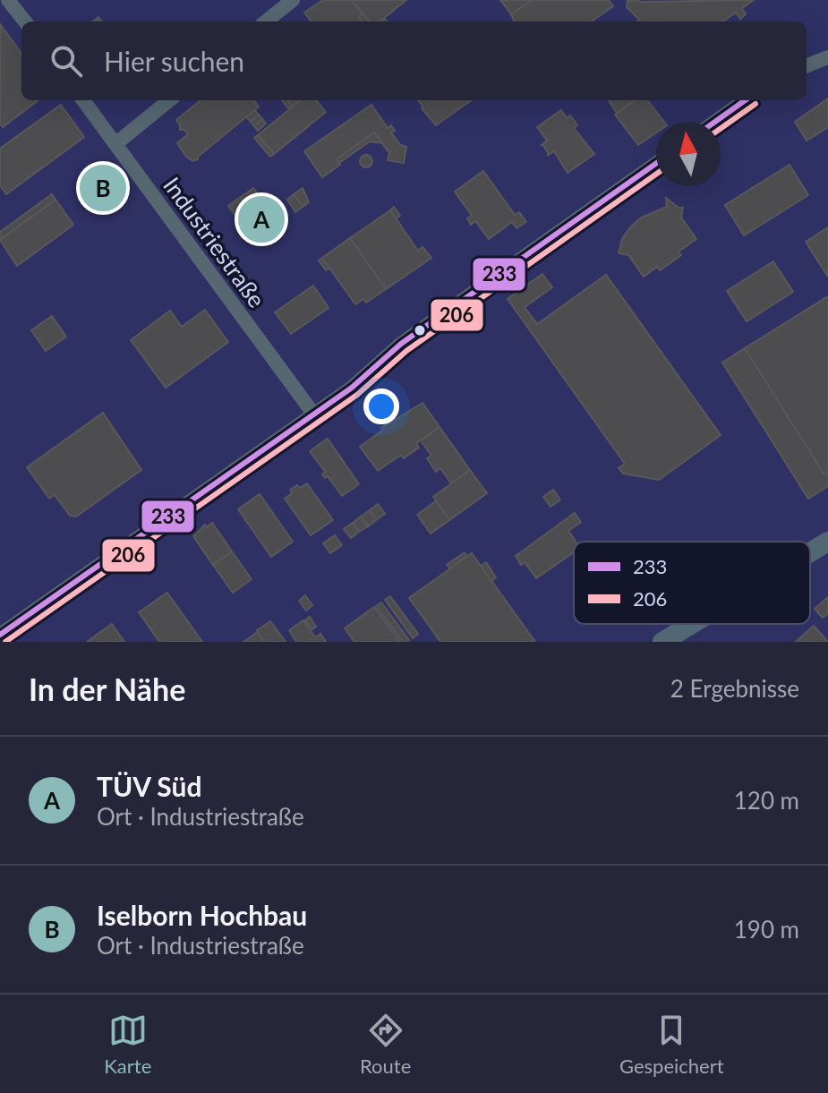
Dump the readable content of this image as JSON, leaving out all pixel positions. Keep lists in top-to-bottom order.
{
  "streets": {
    "street": ["Industriestraße"]
  },
  "lines": ["transit line 233", "transit line 206"],
  "legend": ["233", "206"],
  "north": "top",
  "page": {
    "search": "Hier suchen",
    "pins": ["B", "A"],
    "heading": ["In der Nähe", "2 Ergebnisse"],
    "list": [
      {
        "mark": "A",
        "name": "TÜV Süd",
        "note": "Ort · Industriestraße",
        "value": "120 m"
      },
      {
        "mark": "B",
        "name": "Iselborn Hochbau",
        "note": "Ort · Industriestraße",
        "value": "190 m"
      }
    ],
    "nav": ["Karte", "Route", "Gespeichert"]
  }
}
